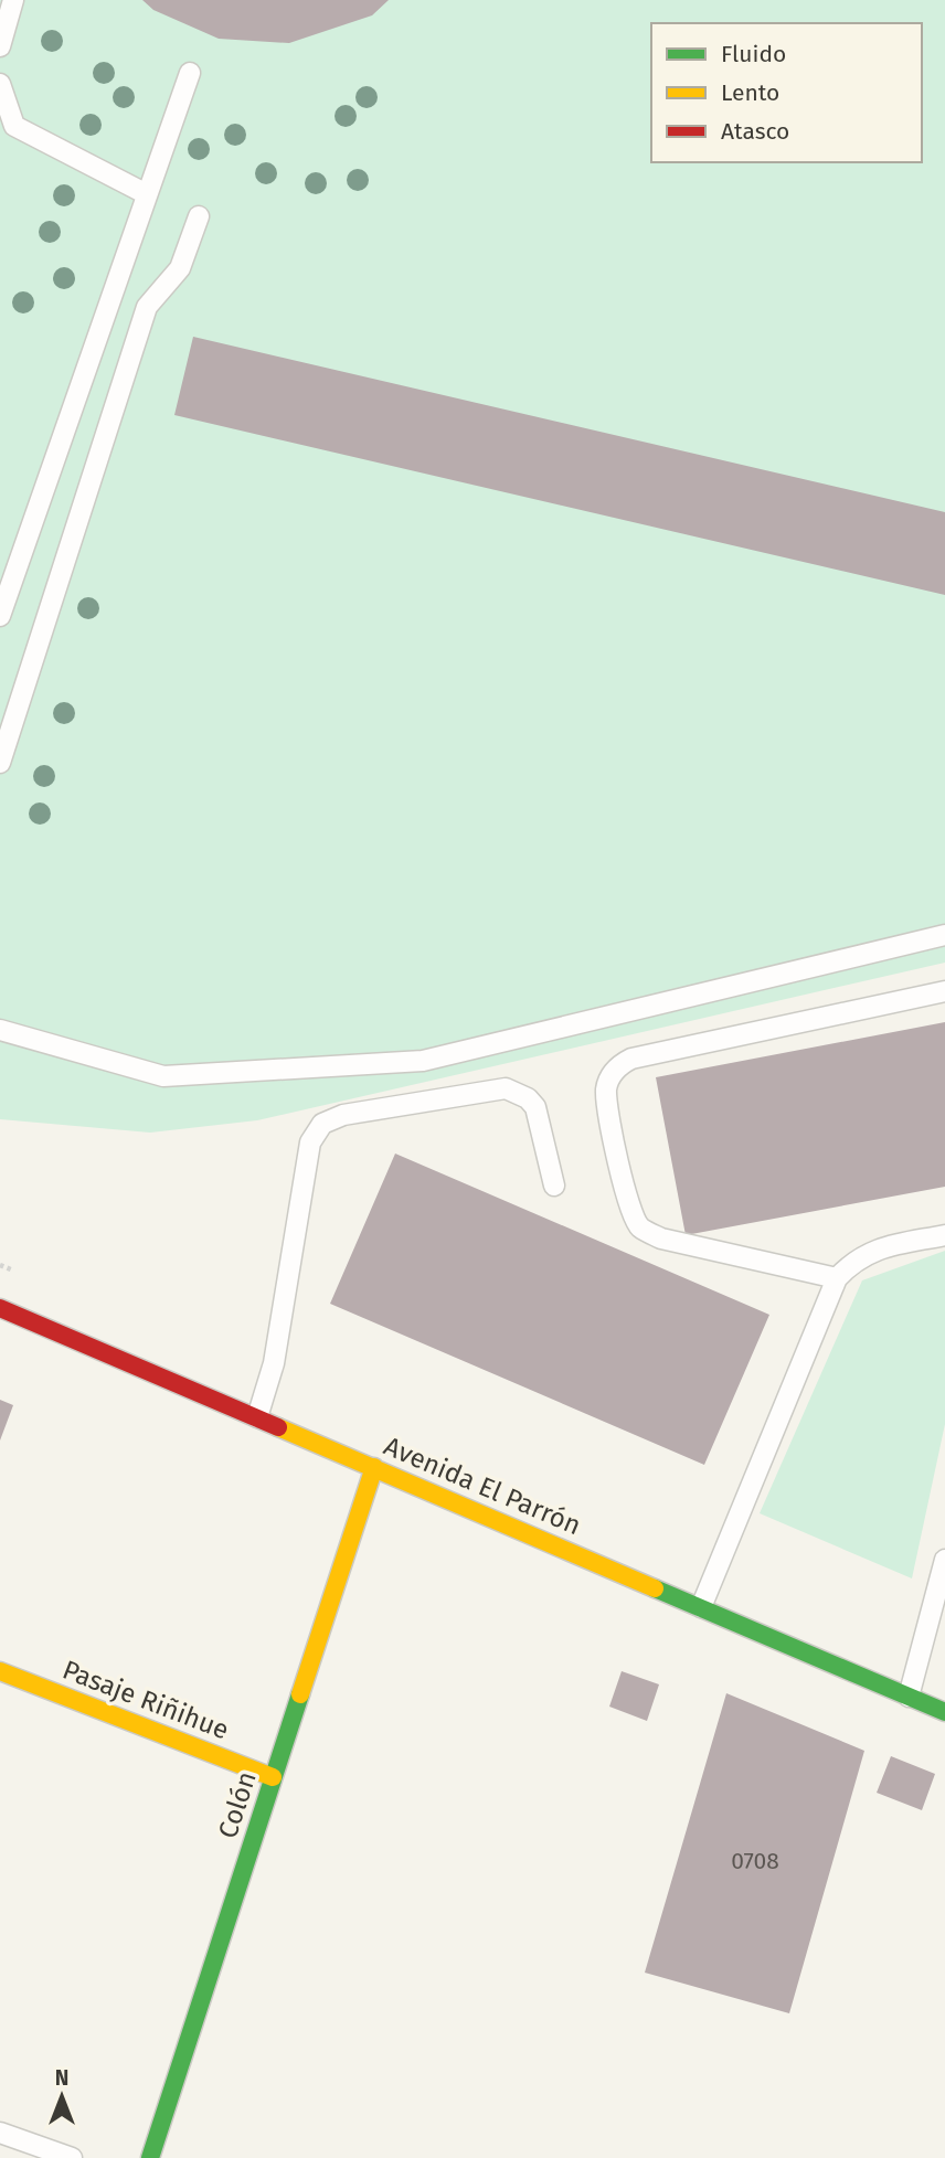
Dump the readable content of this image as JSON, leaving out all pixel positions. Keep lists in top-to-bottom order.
{
  "streets": {
    "main road": ["Avenida El Parrón", "Pasaje Riñihue", "Colón"]
  },
  "crossings": [
    ["Avenida El Parrón", "Colón"],
    ["Pasaje Riñihue", "Colón"]
  ],
  "house_numbers": ["0708"],
  "legend": ["Fluido", "Lento", "Atasco"],
  "north": "top"
}
